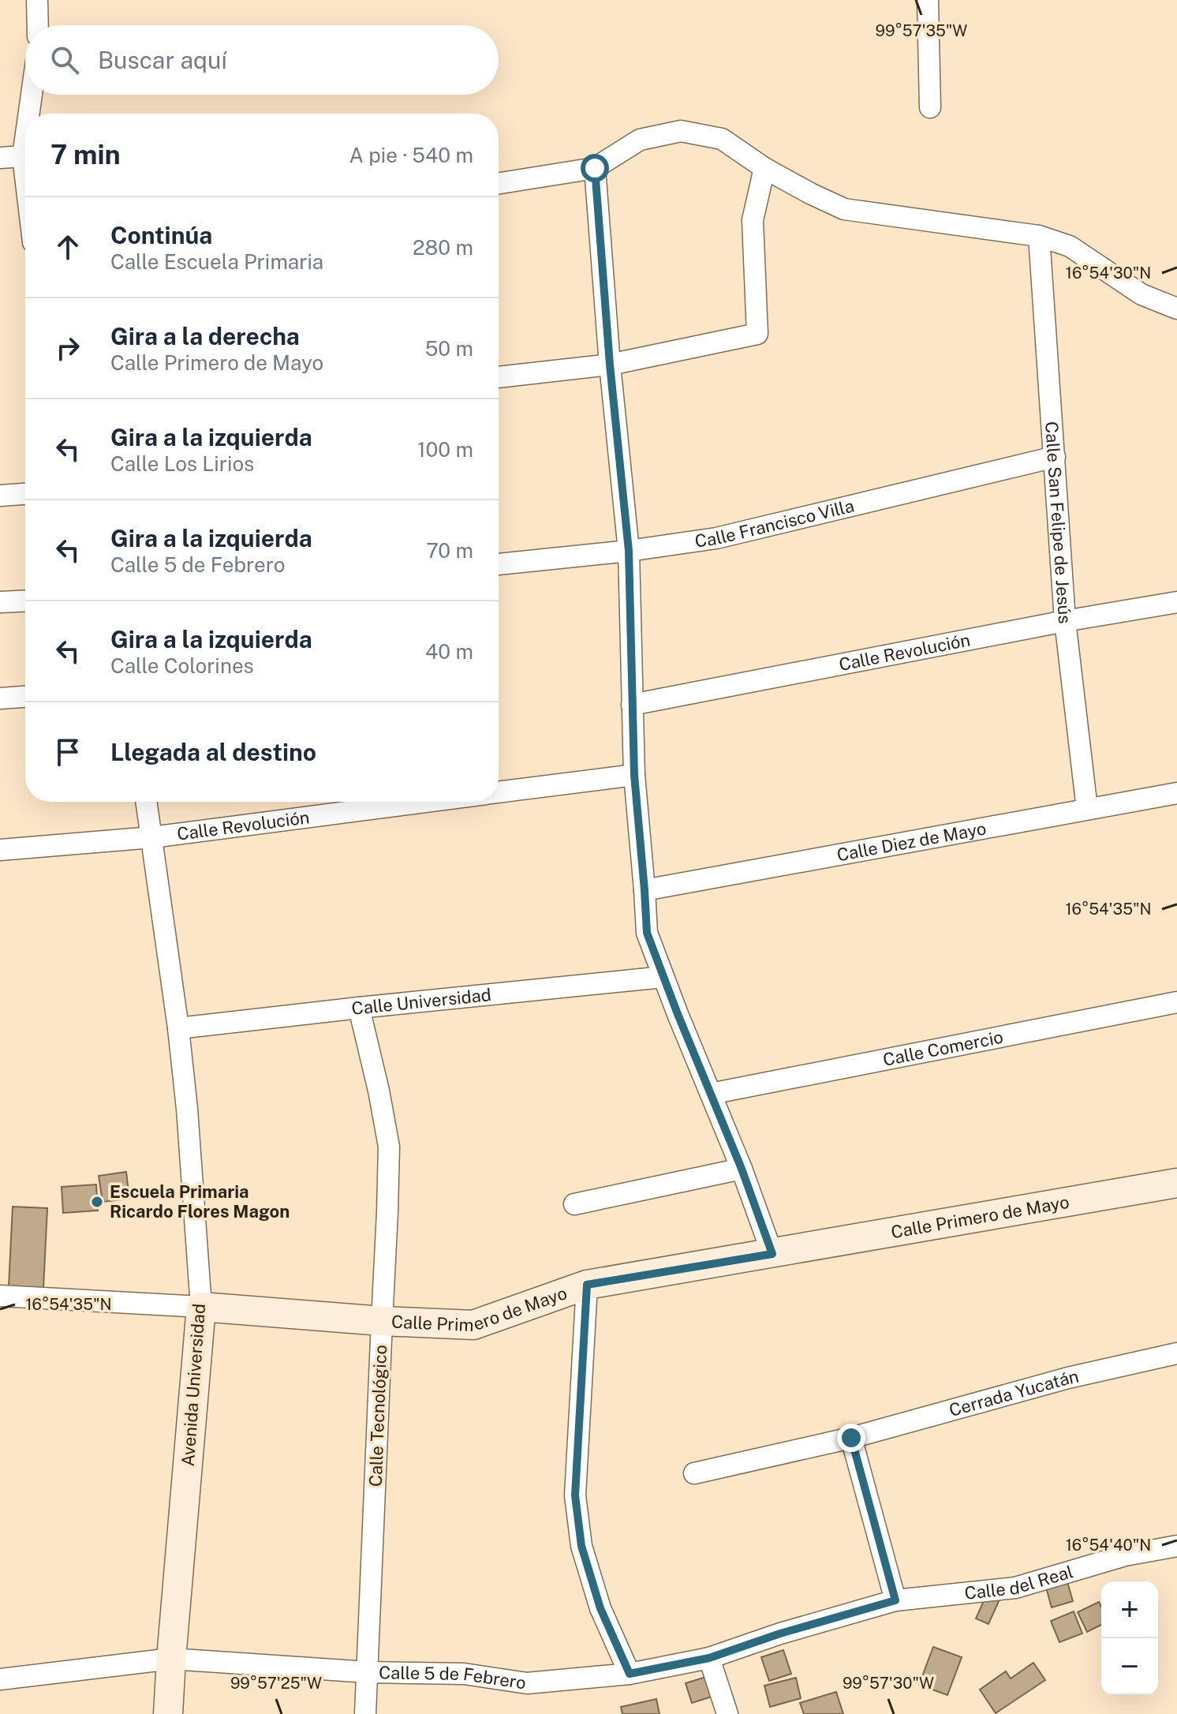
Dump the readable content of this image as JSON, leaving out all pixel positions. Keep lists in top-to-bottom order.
{
  "streets": {
    "street": [
      "Calle Francisco Villa",
      "Calle San Felipe de Jesús",
      "Calle Revolución",
      "Calle Diez de Mayo",
      "Calle Universidad",
      "Calle Comercio",
      "Calle Primero de Mayo",
      "Avenida Universidad",
      "Cerrada Yucatán",
      "Calle Tecnológico",
      "Calle del Real",
      "Calle 5 de Febrero"
    ]
  },
  "crossings": [
    ["Calle Francisco Villa", "Calle San Felipe de Jesús"],
    ["Calle San Felipe de Jesús", "Calle Revolución"],
    ["Calle San Felipe de Jesús", "Calle Diez de Mayo"],
    ["Calle Revolución", "Avenida Universidad"],
    ["Calle Universidad", "Avenida Universidad"],
    ["Calle Universidad", "Calle Tecnológico"],
    ["Calle Primero de Mayo", "Avenida Universidad"],
    ["Calle Primero de Mayo", "Calle Tecnológico"],
    ["Avenida Universidad", "Calle 5 de Febrero"],
    ["Calle Tecnológico", "Calle 5 de Febrero"],
    ["Calle del Real", "Calle 5 de Febrero"]
  ],
  "places": ["Escuela Primaria Ricardo Flores Magon"],
  "page": {
    "search": "Buscar aquí",
    "heading": ["7 min", "A pie · 540 m"],
    "list": [
      ["Continúa", "Calle Escuela Primaria", "280 m"],
      ["Gira a la derecha", "Calle Primero de Mayo", "50 m"],
      ["Gira a la izquierda", "Calle Los Lirios", "100 m"],
      ["Gira a la izquierda", "Calle 5 de Febrero", "70 m"],
      ["Gira a la izquierda", "Calle Colorines", "40 m"],
      "Llegada al destino"
    ],
    "map_buttons": ["+", "−"]
  },
  "coordinates": [
    "99°57'35\"W",
    "16°54'30\"N",
    "16°54'35\"N",
    "16°54'40\"N",
    "99°57'25\"W",
    "99°57'30\"W"
  ]
}
